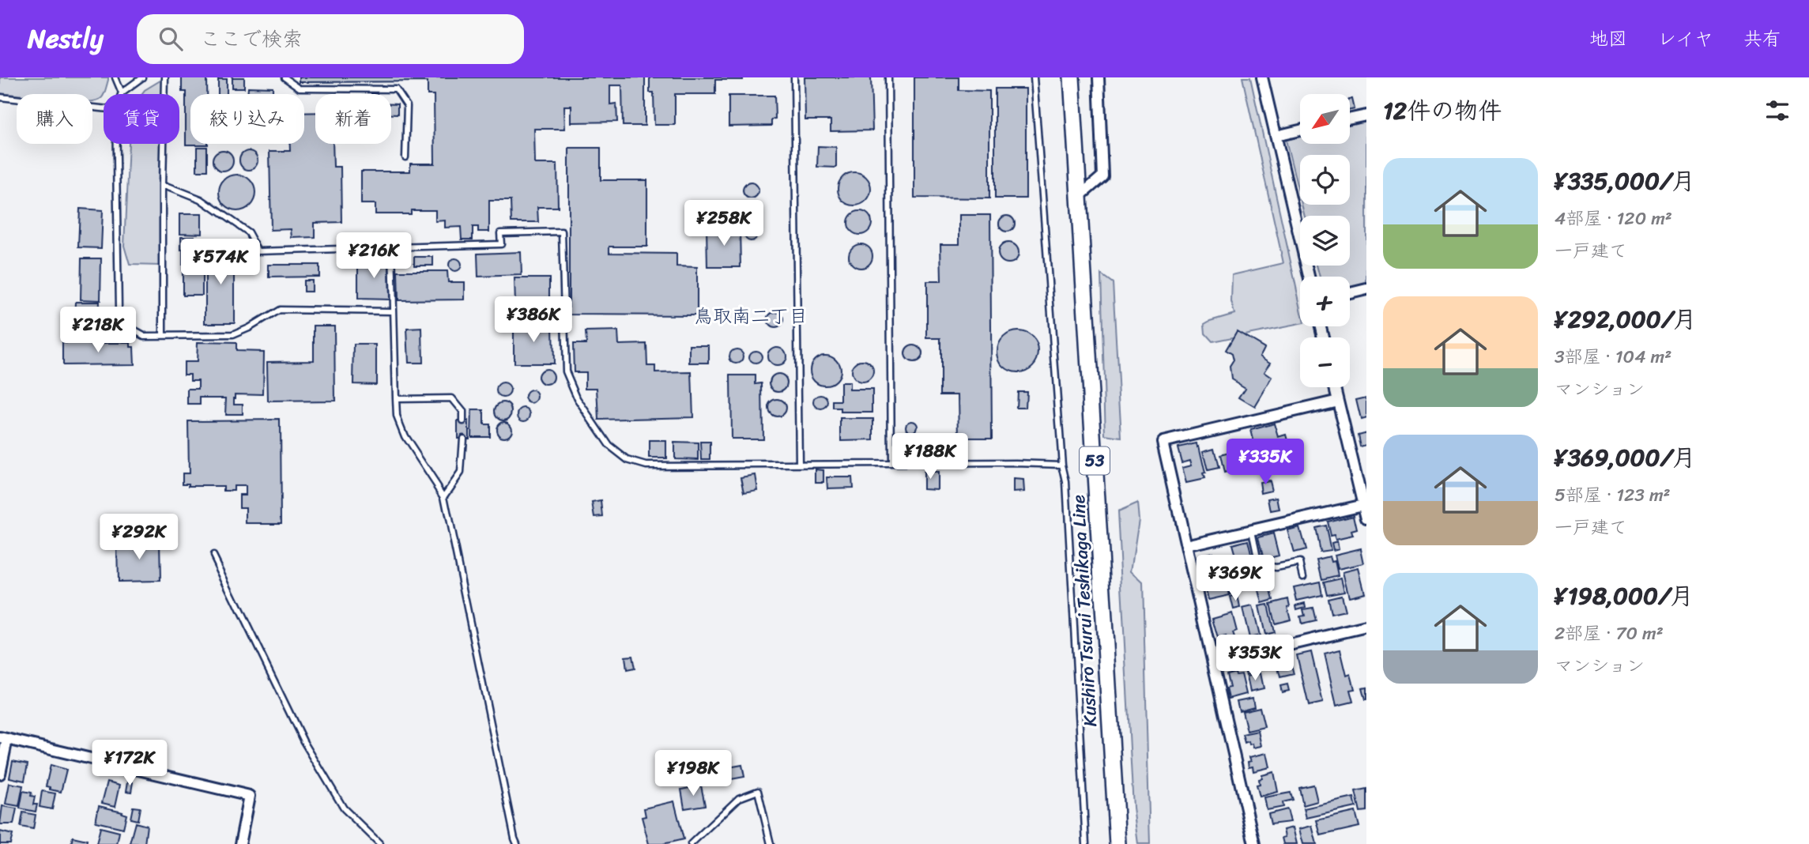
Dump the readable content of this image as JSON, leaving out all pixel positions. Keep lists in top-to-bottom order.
{
  "streets": {
    "main road": ["53", "Kushiro Tsurui Teshikaga Line"]
  },
  "districts": ["鳥取南二丁目"],
  "north": "bottom left",
  "page": {
    "header": "Nestly",
    "search": "ここで検索",
    "nav": ["地図", "レイヤ", "共有"],
    "heading": "12件の物件",
    "map_buttons": ["+", "−"],
    "chip": [
      "購入",
      "賃貸",
      "絞り込み",
      "新着"
    ],
    "list": [
      {
        "name": "¥335,000/月",
        "note": "4部屋 · 120 m² · 一戸建て"
      },
      {
        "name": "¥292,000/月",
        "note": "3部屋 · 104 m² · マンション"
      },
      {
        "name": "¥369,000/月",
        "note": "5部屋 · 123 m² · 一戸建て"
      },
      {
        "name": "¥198,000/月",
        "note": "2部屋 · 70 m² · マンション"
      }
    ],
    "price": [
      "¥258K",
      "¥216K",
      "¥574K",
      "¥386K",
      "¥218K",
      "¥188K",
      "¥335K",
      "¥292K",
      "¥369K",
      "¥353K",
      "¥172K",
      "¥198K"
    ]
  }
}
